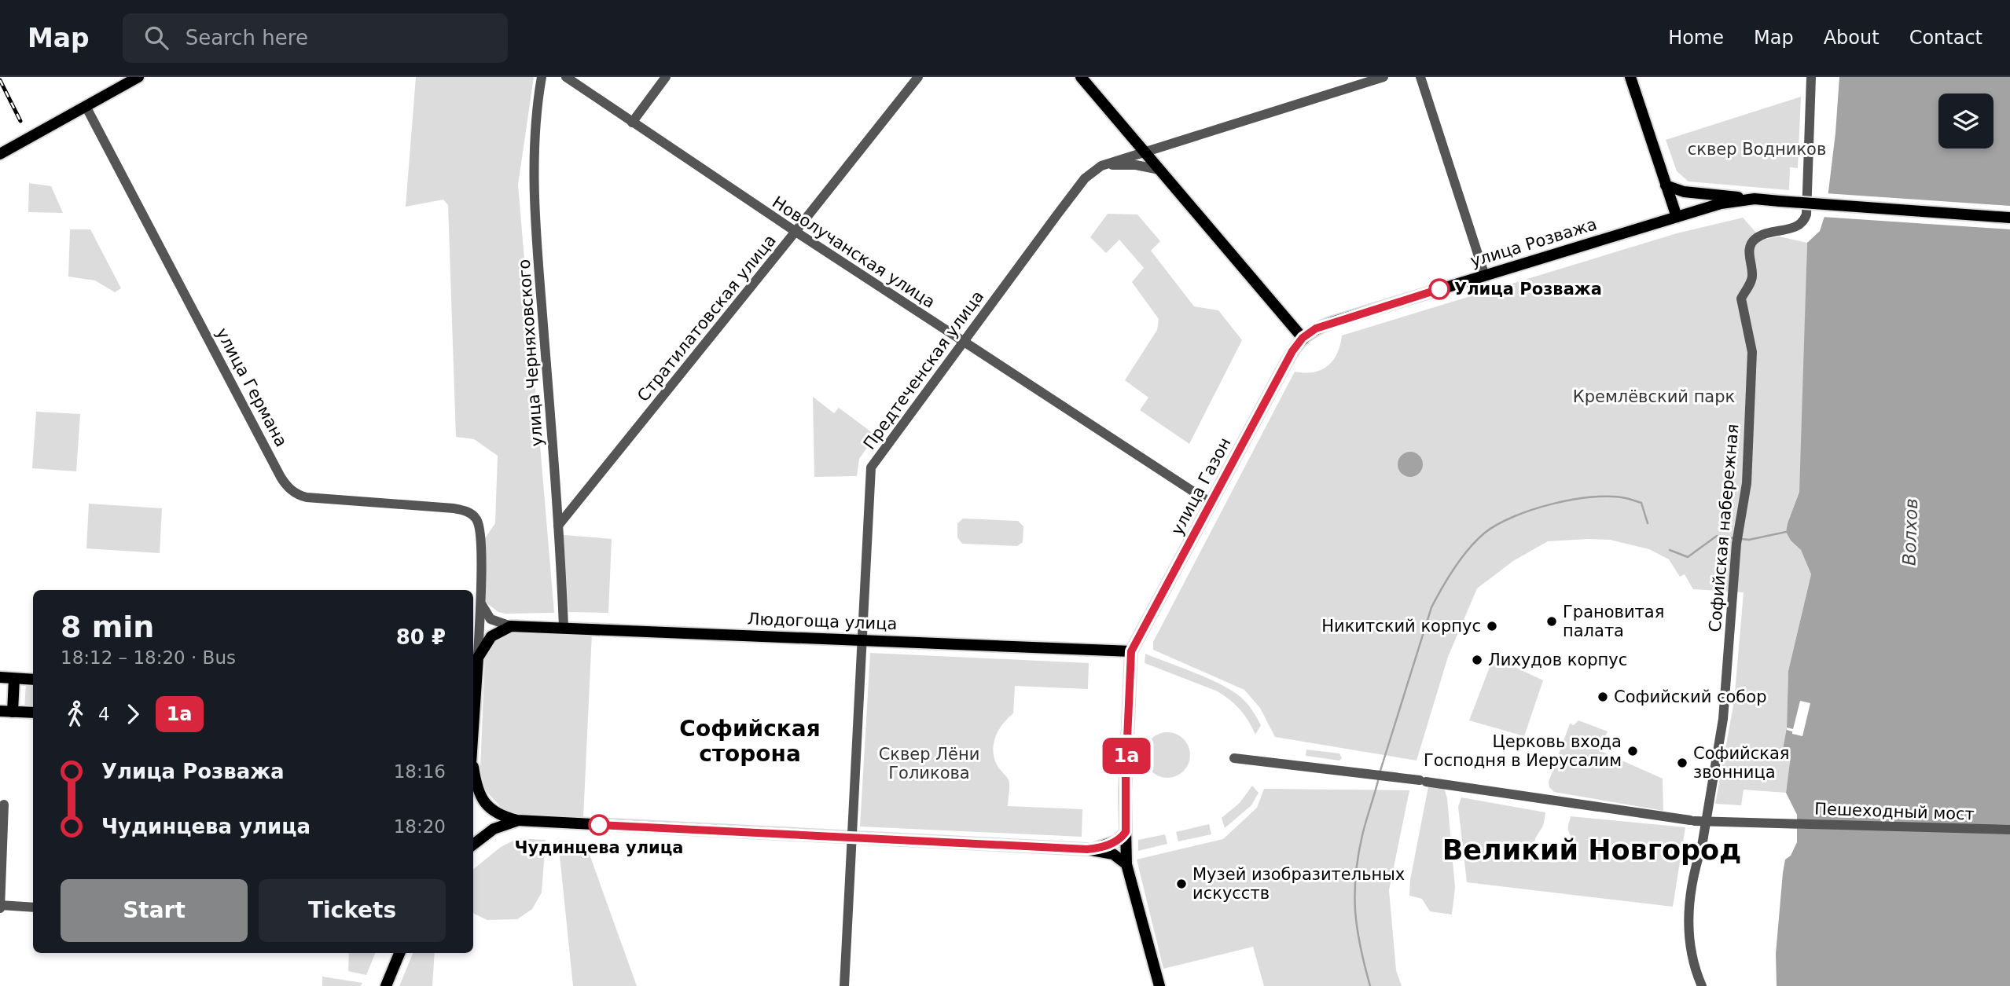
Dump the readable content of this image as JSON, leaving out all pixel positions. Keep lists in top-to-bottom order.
{
  "streets": {
    "main road": ["улица Розважа", "улица Газон", "Людогоща улица"],
    "street": [
      "Новолучанская улица",
      "Стратилатовская улица",
      "улица Черняховского",
      "Предтеченская улица",
      "улица Германа",
      "Софийская набережная",
      "Пешеходный мост"
    ]
  },
  "crossings": [
    ["улица Розважа", "улица Газон"],
    ["Новолучанская улица", "Стратилатовская улица"],
    ["Новолучанская улица", "Предтеченская улица"],
    ["Новолучанская улица", "улица Газон"],
    ["Стратилатовская улица", "улица Черняховского"],
    ["улица Черняховского", "Людогоща улица"],
    ["Предтеченская улица", "Людогоща улица"],
    ["улица Германа", "Людогоща улица"],
    ["улица Газон", "Людогоща улица"],
    ["Софийская набережная", "Пешеходный мост"]
  ],
  "districts": ["Софийская сторона", "Великий Новгород"],
  "water": ["Волхов"],
  "parks": ["сквер Водников", "Кремлёвский парк", "Сквер Лёни Голикова"],
  "places": [
    "Улица Розважа",
    "Грановитая палата",
    "Никитский корпус",
    "Лихудов корпус",
    "Софийский собор",
    "Церковь входа Господня в Иерусалим",
    "Софийская звонница",
    "Чудинцева улица",
    "Музей изобразительных искусств"
  ],
  "lines": ["bus line 1a"],
  "page": {
    "header": "Map",
    "search": "Search here",
    "nav": [
      "Home",
      "Map",
      "About",
      "Contact"
    ],
    "on_map": "1a",
    "heading": ["8 min", "18:12 – 18:20 · Bus", "80 ₽"],
    "legs": ["4", "1a"],
    "list": [
      {
        "name": "Улица Розважа",
        "value": "18:16"
      },
      {
        "name": "Чудинцева улица",
        "value": "18:20"
      }
    ],
    "buttons": ["Start", "Tickets"]
  }
}
